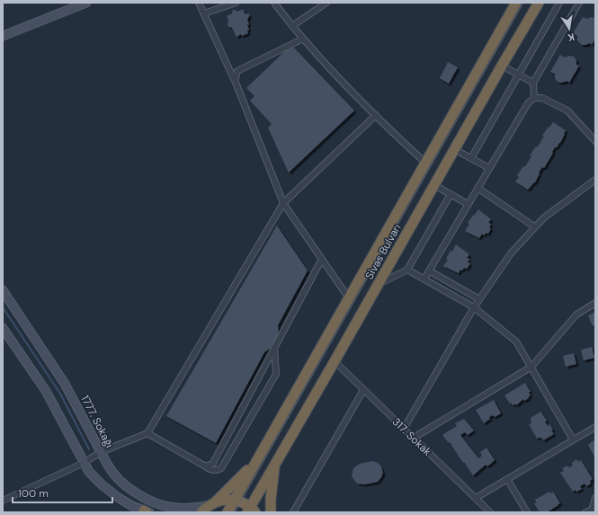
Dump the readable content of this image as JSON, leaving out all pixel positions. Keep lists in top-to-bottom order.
{
  "streets": {
    "highway": ["Sivas Bulvarı"],
    "street": ["1777. Sokağı", "317. Sokak"]
  },
  "crossings": [
    ["Sivas Bulvarı", "317. Sokak"]
  ],
  "scale_bar": "100 m",
  "north": "bottom"
}
